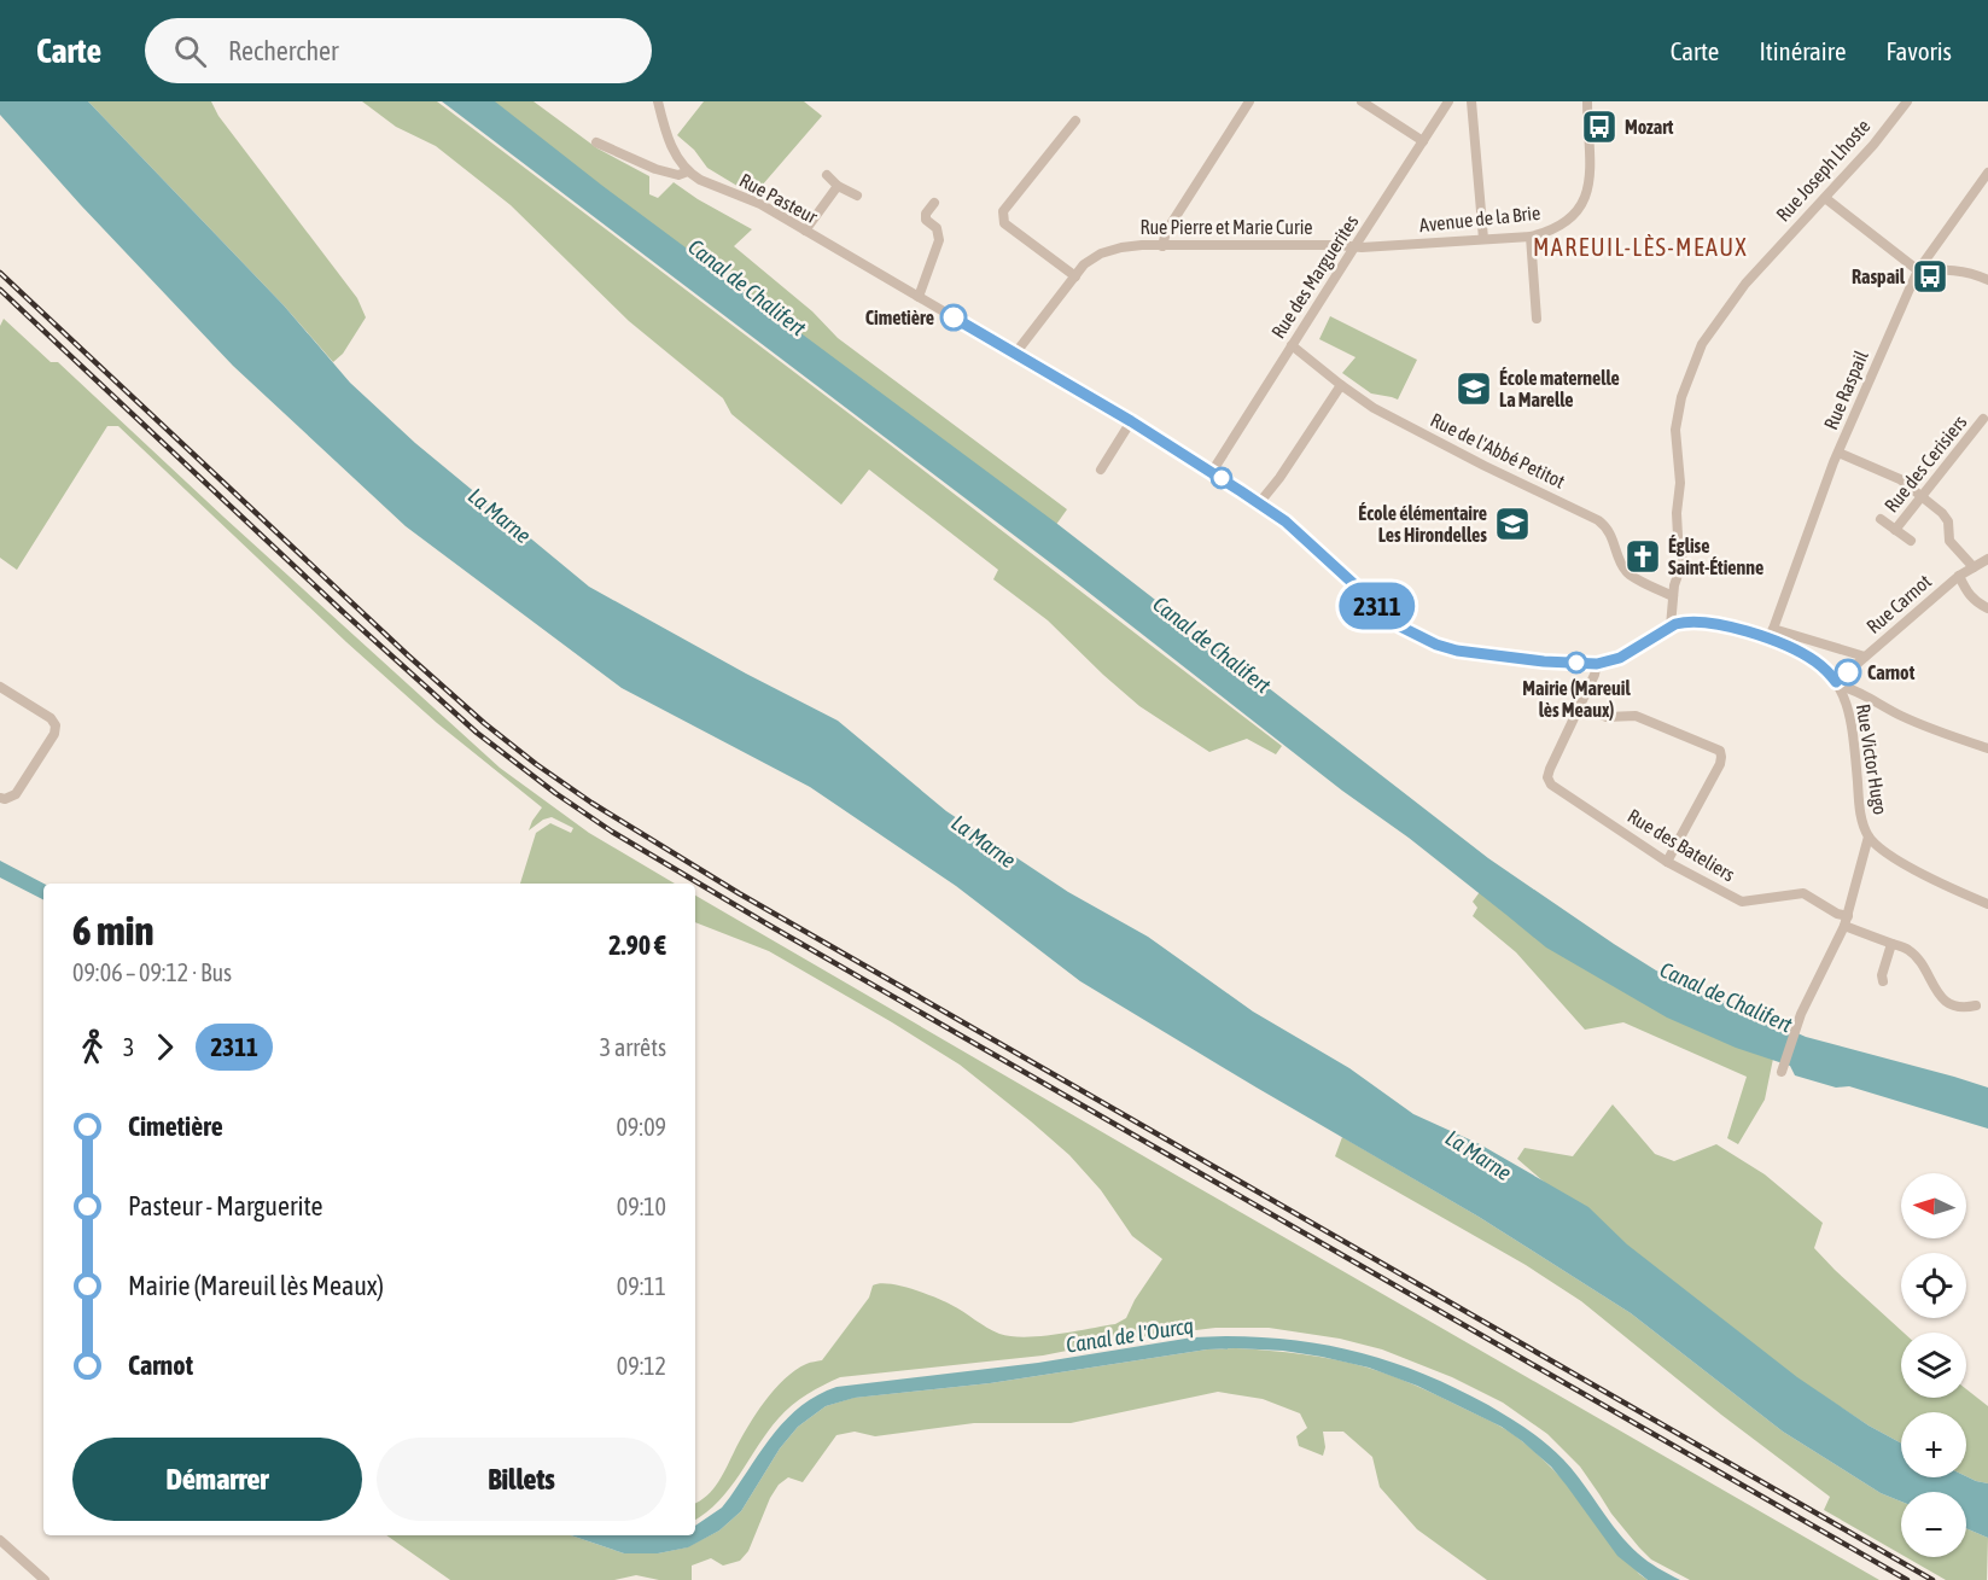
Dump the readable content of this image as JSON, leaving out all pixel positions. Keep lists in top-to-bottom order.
{
  "streets": {
    "street": [
      "Rue Joseph Lhoste",
      "Rue Pasteur",
      "Avenue de la Brie",
      "Rue Pierre et Marie Curie",
      "Rue des Marguerites",
      "Rue Raspail",
      "Rue de l'Abbé Petitot",
      "Rue des Cerisiers",
      "Rue Carnot",
      "Rue Victor Hugo",
      "Rue des Bateliers"
    ]
  },
  "crossings": [
    ["Rue Joseph Lhoste", "Rue de l'Abbé Petitot"],
    ["Rue Pasteur", "Rue Pierre et Marie Curie"],
    ["Rue Pasteur", "Rue des Marguerites"],
    ["Avenue de la Brie", "Rue Pierre et Marie Curie"],
    ["Avenue de la Brie", "Rue des Marguerites"],
    ["Rue Pierre et Marie Curie", "Rue des Marguerites"],
    ["Rue des Marguerites", "Rue de l'Abbé Petitot"],
    ["Rue Carnot", "Rue Victor Hugo"]
  ],
  "districts": ["MAREUIL-LÈS-MEAUX"],
  "water": ["Canal de Chalifert", "La Marne", "Canal de l'Ourcq"],
  "places": {
    "bus stop": ["Mozart", "Raspail"],
    "other": ["Cimetière", "Mairie (Mareuil lès Meaux)", "Carnot"],
    "school or university": ["École maternelle La Marelle", "École élémentaire Les Hirondelles"],
    "church": ["Église Saint-Étienne"]
  },
  "lines": ["bus line 2311"],
  "north": "left",
  "page": {
    "header": "Carte",
    "search": "Rechercher",
    "nav": ["Carte", "Itinéraire", "Favoris"],
    "on_map": "2311",
    "heading": ["6 min", "09:06 – 09:12 · Bus", "2.90 €"],
    "legs": ["3", "2311", "3 arrêts"],
    "list": [
      {
        "name": "Cimetière",
        "value": "09:09"
      },
      {
        "name": "Pasteur - Marguerite",
        "value": "09:10"
      },
      {
        "name": "Mairie (Mareuil lès Meaux)",
        "value": "09:11"
      },
      {
        "name": "Carnot",
        "value": "09:12"
      }
    ],
    "map_buttons": ["+", "−"],
    "buttons": ["Démarrer", "Billets"]
  }
}
